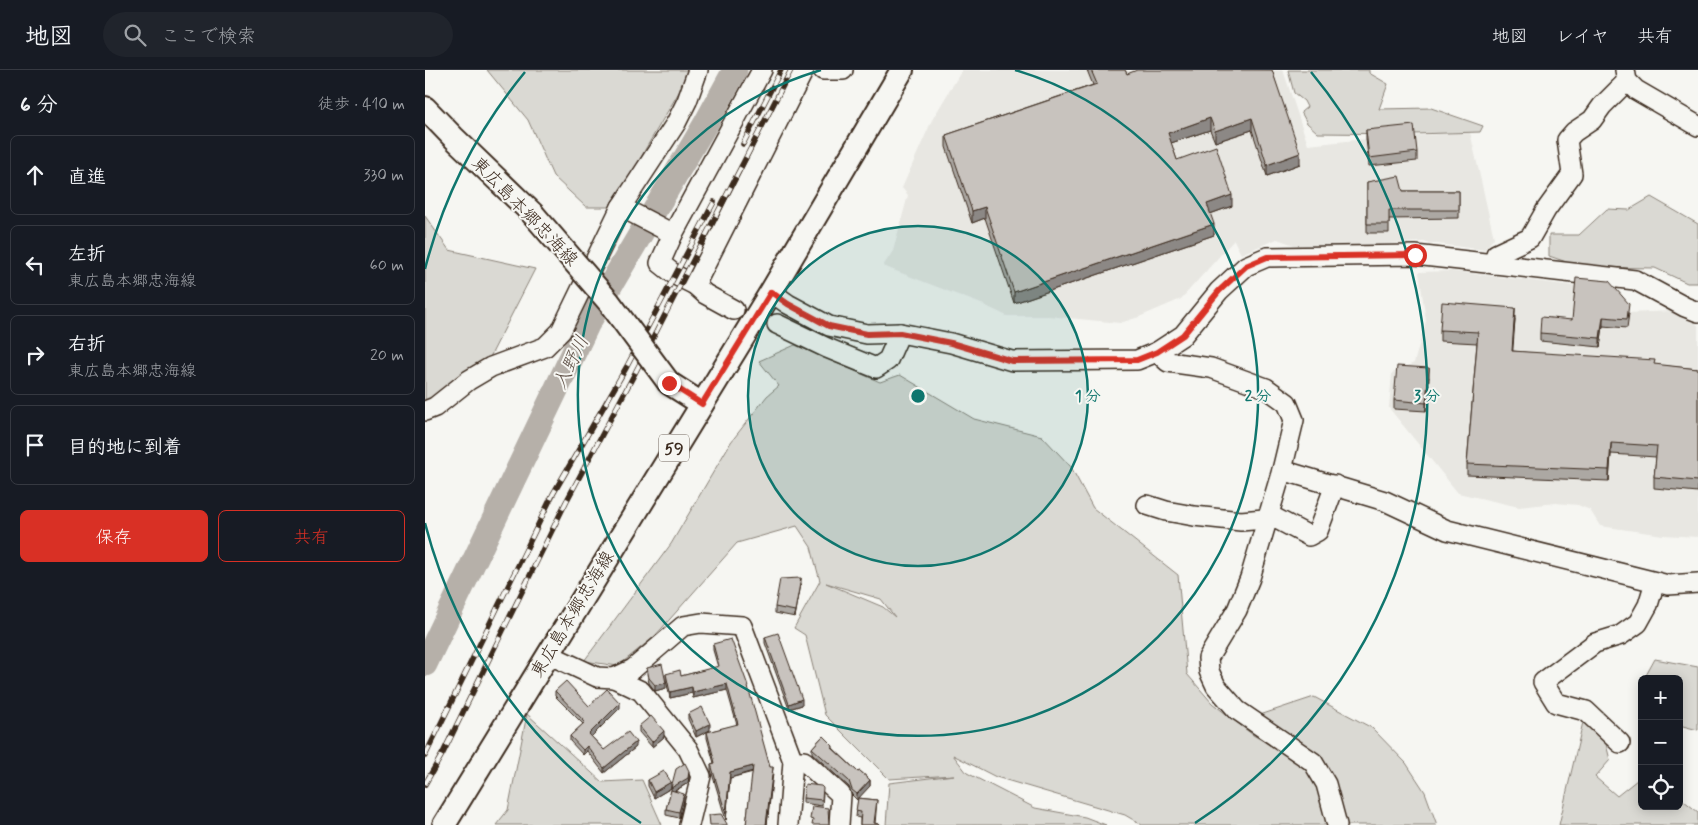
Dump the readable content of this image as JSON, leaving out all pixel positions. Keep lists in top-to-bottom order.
{
  "streets": {
    "main road": ["東広島本郷忠海線", "59"]
  },
  "water": ["入野川"],
  "page": {
    "header": "地図",
    "search": "ここで検索",
    "nav": ["地図", "レイヤ", "共有"],
    "heading": ["6 分", "徒歩 · 410 m"],
    "list": [
      ["直進", "330 m"],
      ["左折", "東広島本郷忠海線", "60 m"],
      ["右折", "東広島本郷忠海線", "20 m"],
      "目的地に到着"
    ],
    "buttons": ["保存", "共有"],
    "map_buttons": ["+", "−"]
  },
  "rings": ["1 分", "2 分", "3 分"]
}
